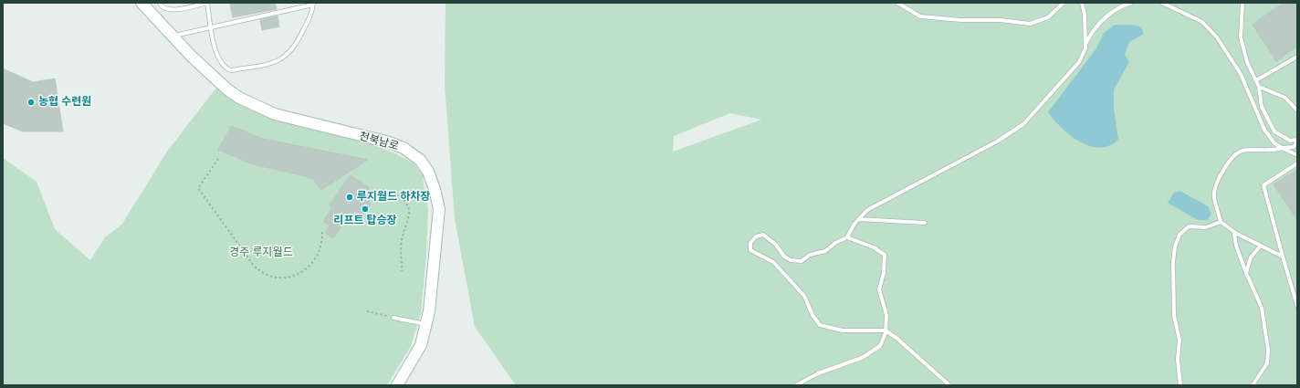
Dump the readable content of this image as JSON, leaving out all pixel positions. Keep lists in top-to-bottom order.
{
  "streets": {
    "main road": ["천북남로"]
  },
  "parks": ["경주 루지월드"],
  "places": ["농협 수련원", "루지월드 하차장", "리프트 탑승장"]
}
